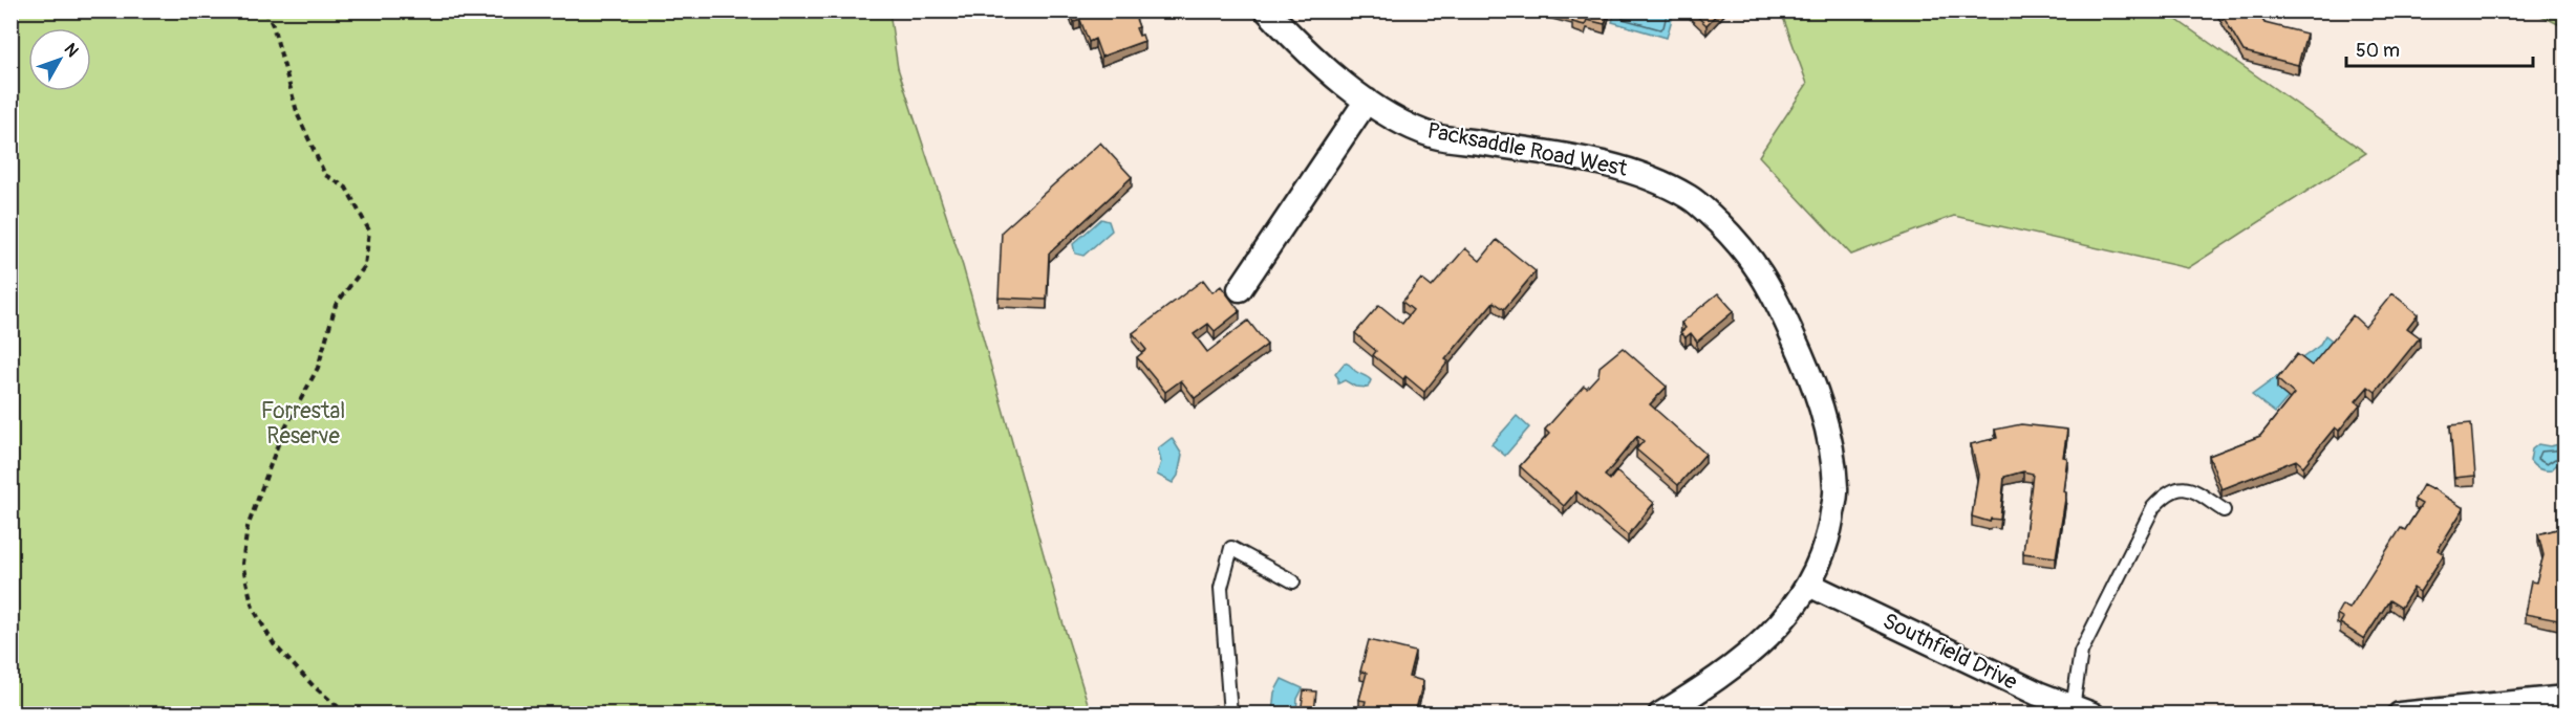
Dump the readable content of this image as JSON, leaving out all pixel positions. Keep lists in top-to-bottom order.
{
  "streets": {
    "street": ["Packsaddle Road West", "Southfield Drive"]
  },
  "crossings": [
    ["Packsaddle Road West", "Southfield Drive"]
  ],
  "parks": ["Forrestal Reserve"],
  "scale_bar": "50 m",
  "north": "top right"
}
